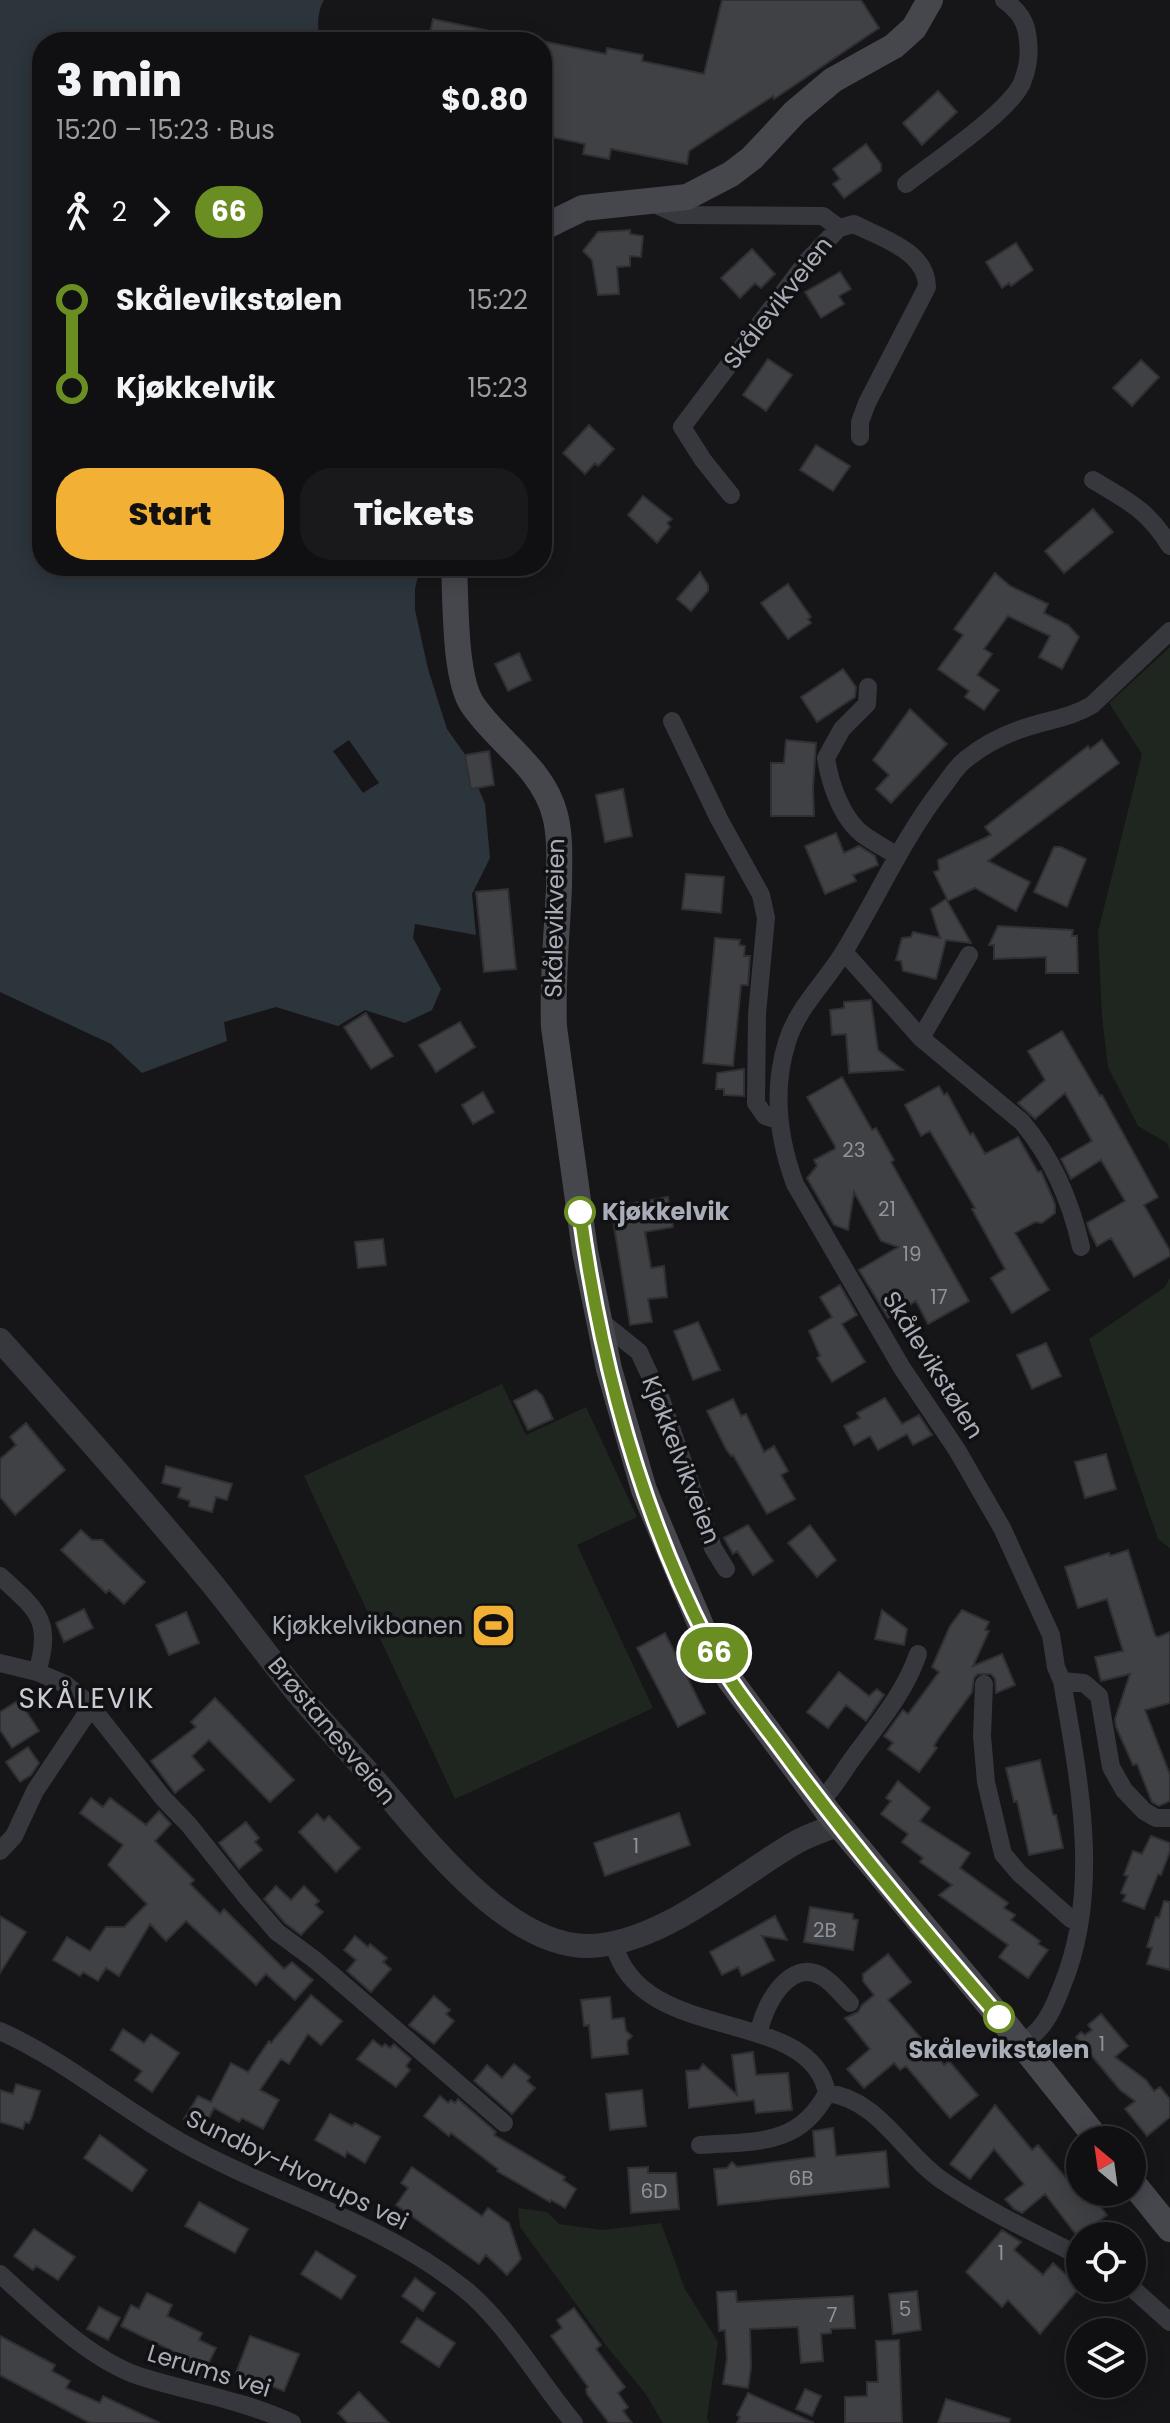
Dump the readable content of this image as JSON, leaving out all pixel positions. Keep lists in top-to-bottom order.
{
  "streets": {
    "main road": ["Skålevikveien", "Kjøkkelvikveien"],
    "street": [
      "Skålevikstølen",
      "Brøstanesveien",
      "Sundby-Hvorups vei",
      "Lerums vei"
    ]
  },
  "crossings": [
    ["Skålevikveien", "Kjøkkelvikveien"],
    ["Skålevikstølen", "Kjøkkelvikveien"],
    ["Kjøkkelvikveien", "Brøstanesveien"]
  ],
  "districts": ["SKÅLEVIK"],
  "places": {
    "other": ["Kjøkkelvik", "Skålevikstølen"],
    "sports": ["Kjøkkelvikbanen"]
  },
  "lines": ["bus line 66"],
  "house_numbers": [
    "23",
    "21",
    "19",
    "17",
    "1",
    "2B",
    "1",
    "6B",
    "6D",
    "1",
    "5",
    "7"
  ],
  "north": "top left",
  "page": {
    "on_map": "66",
    "heading": ["3 min", "15:20 – 15:23 · Bus", "$0.80"],
    "legs": ["2", "66"],
    "list": [
      {
        "name": "Skålevikstølen",
        "value": "15:22"
      },
      {
        "name": "Kjøkkelvik",
        "value": "15:23"
      }
    ],
    "buttons": ["Start", "Tickets"]
  }
}
